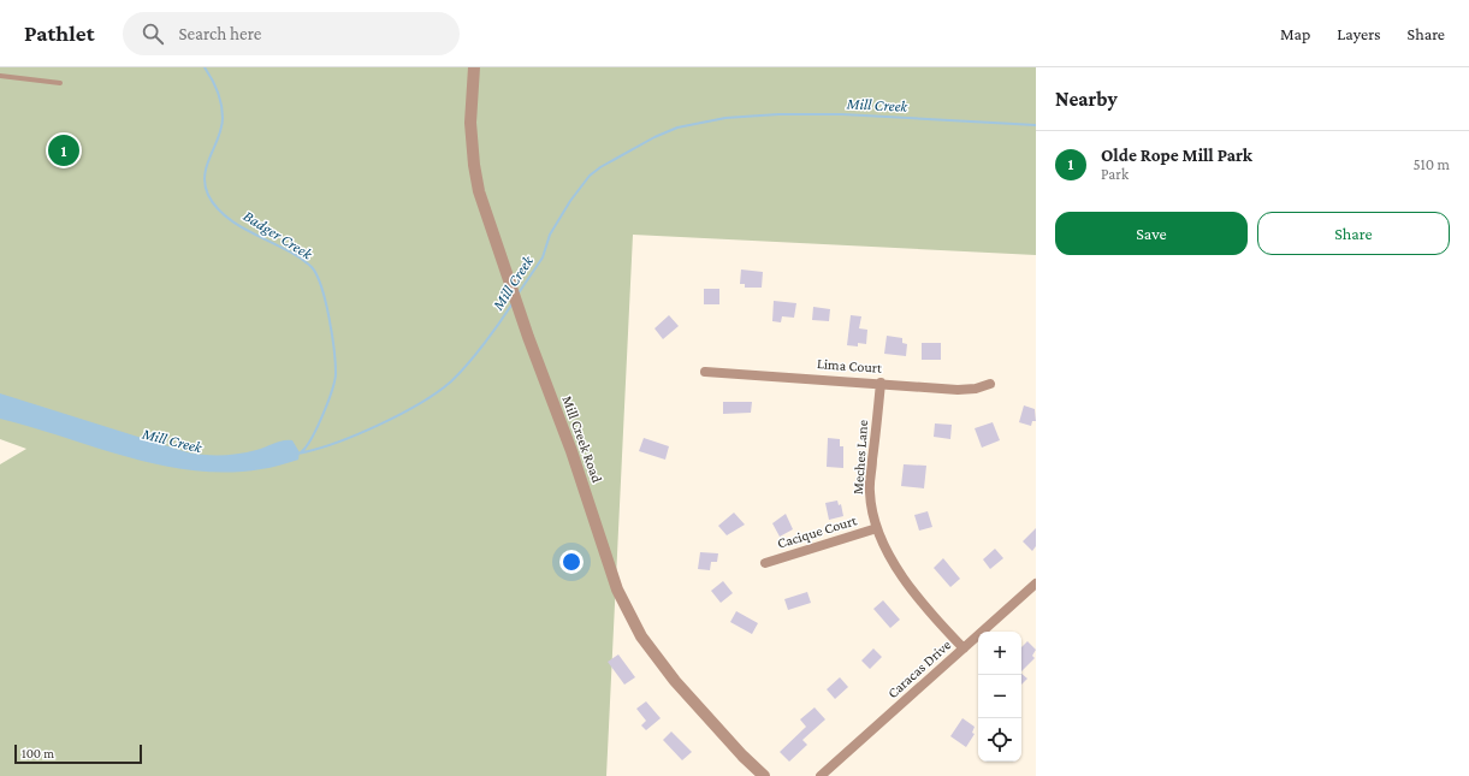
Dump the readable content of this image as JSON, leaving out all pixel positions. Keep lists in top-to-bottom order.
{
  "streets": {
    "street": [
      "Lima Court",
      "Mill Creek Road",
      "Meches Lane",
      "Cacique Court",
      "Caracas Drive"
    ]
  },
  "crossings": [
    ["Lima Court", "Meches Lane"],
    ["Meches Lane", "Cacique Court"],
    ["Meches Lane", "Caracas Drive"]
  ],
  "water": ["Mill Creek", "Badger Creek"],
  "scale_bar": "100 m",
  "page": {
    "header": "Pathlet",
    "search": "Search here",
    "nav": ["Map", "Layers", "Share"],
    "heading": "Nearby",
    "list": [
      {
        "mark": "1",
        "name": "Olde Rope Mill Park",
        "note": "Park",
        "value": "510 m"
      }
    ],
    "pins": "1",
    "buttons": ["Save", "Share"],
    "map_buttons": ["+", "−"],
    "scale": "100 m"
  }
}
